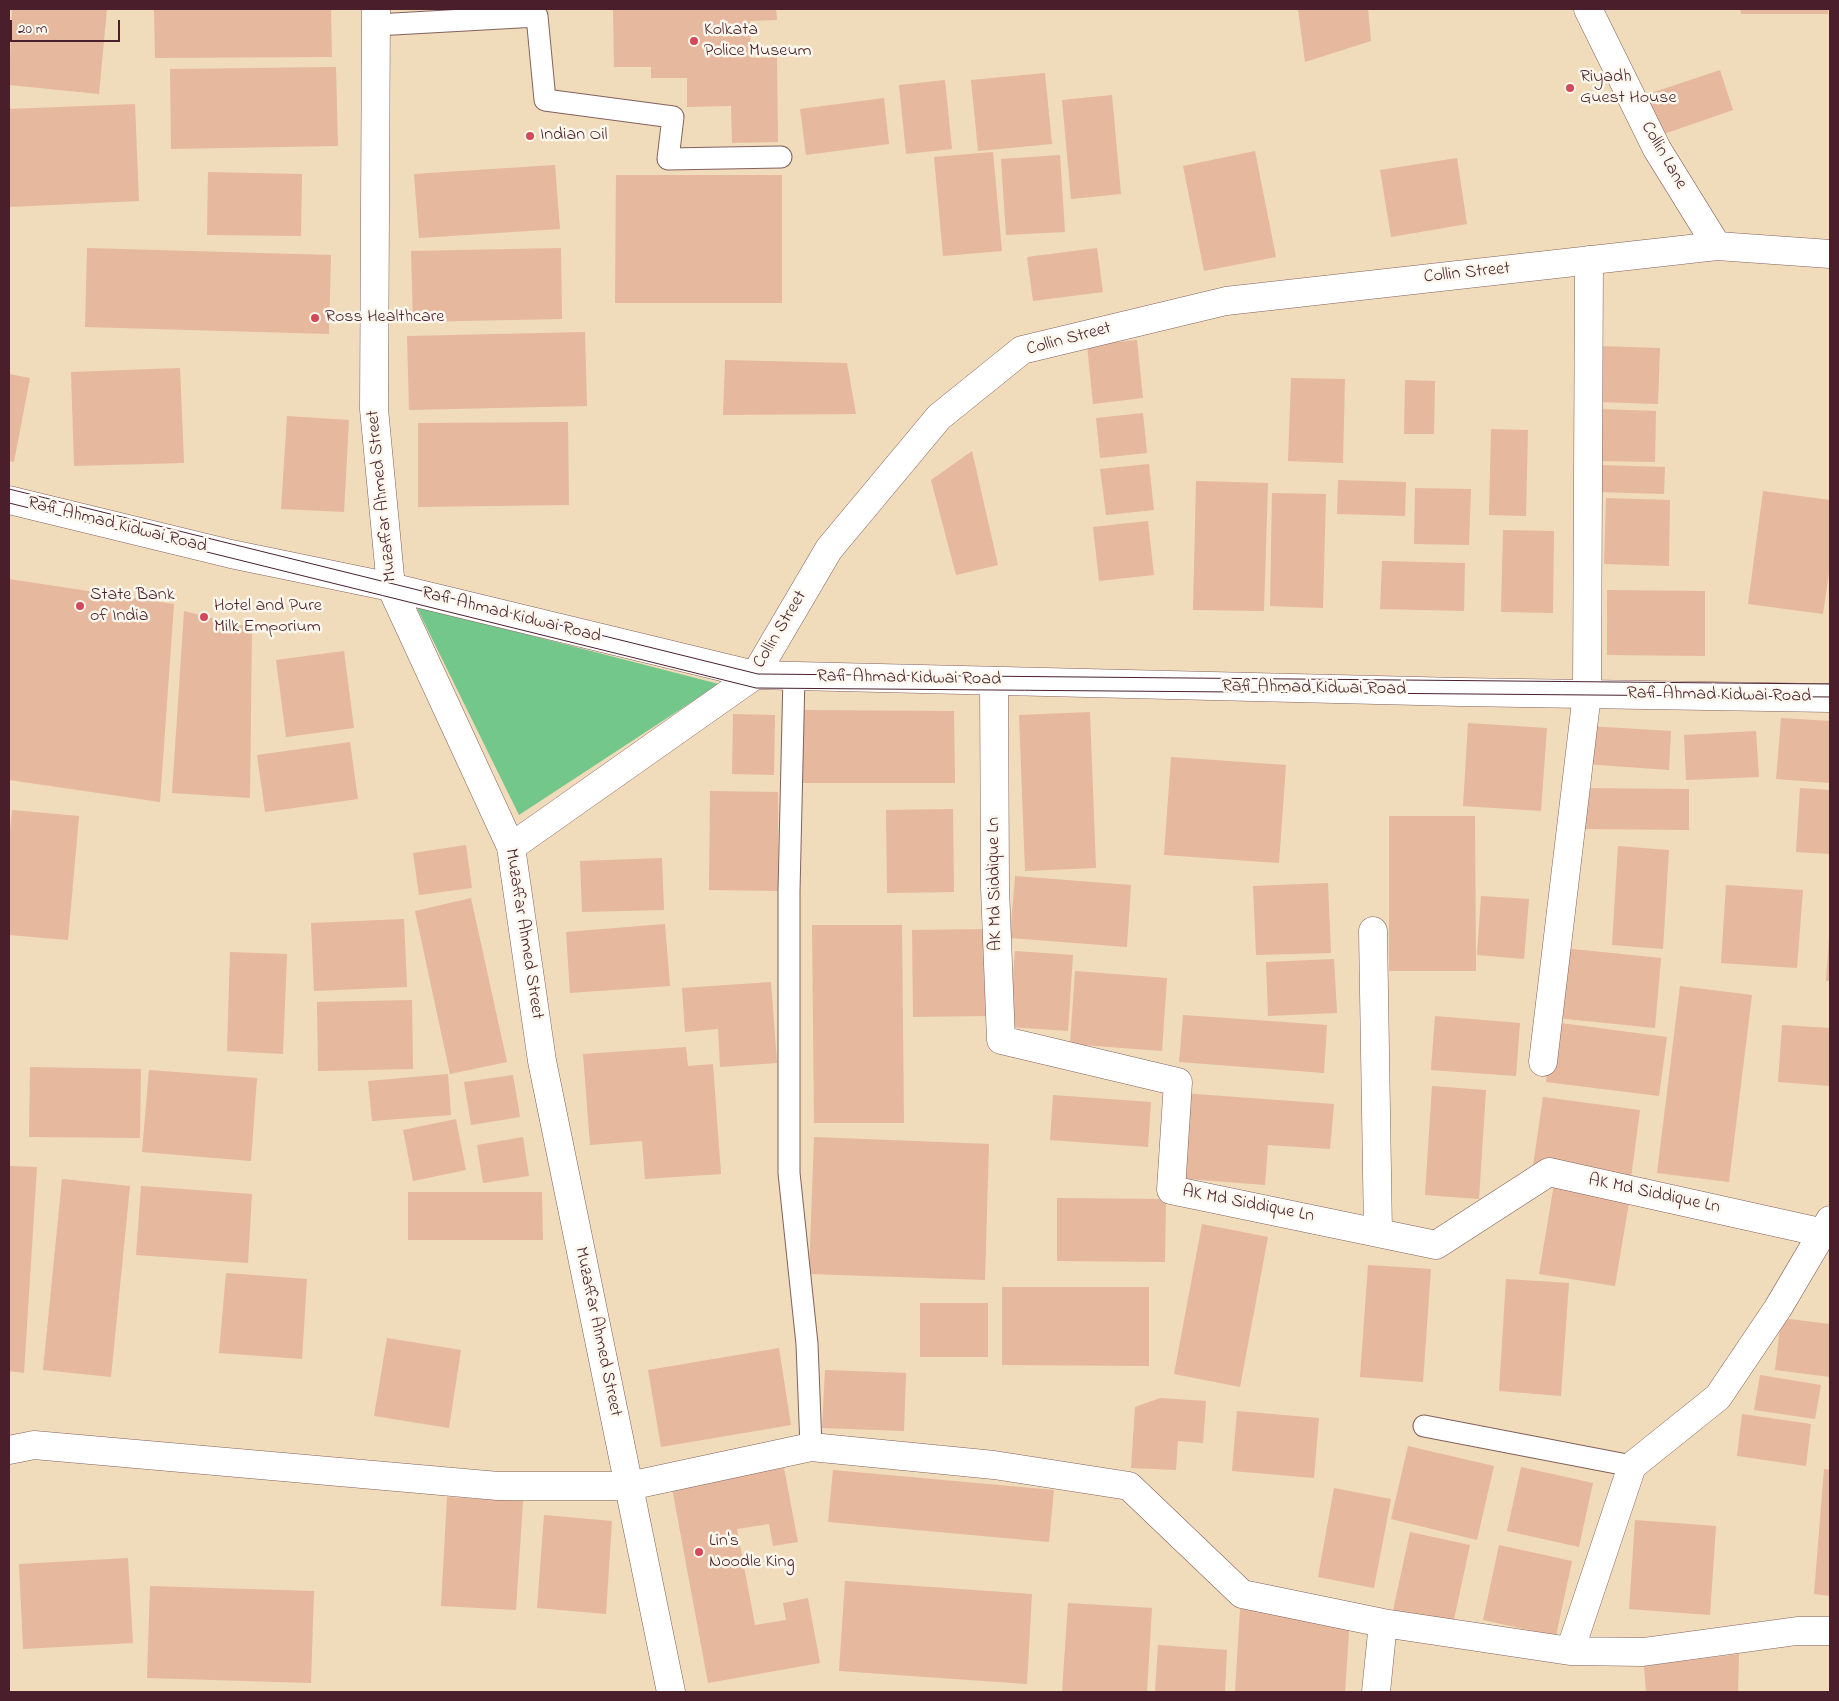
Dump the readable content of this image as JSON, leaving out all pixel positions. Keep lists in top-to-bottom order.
{
  "streets": {
    "street": [
      "Collin Lane",
      "Collin Street",
      "Muzaffar Ahmed Street",
      "Rafi Ahmad Kidwai Road",
      "AK Md Siddique Ln"
    ]
  },
  "crossings": [
    ["Collin Lane", "Collin Street"],
    ["Collin Street", "Muzaffar Ahmed Street"],
    ["Collin Street", "Rafi Ahmad Kidwai Road"],
    ["Muzaffar Ahmed Street", "Rafi Ahmad Kidwai Road"],
    ["Rafi Ahmad Kidwai Road", "AK Md Siddique Ln"]
  ],
  "places": [
    "Kolkata Police Museum",
    "Riyadh Guest House",
    "Indian Oil",
    "Ross Healthcare",
    "State Bank of India",
    "Hotel and Pure Milk Emporium",
    "Lin's Noodle King"
  ],
  "scale_bar": "20 m"
}
